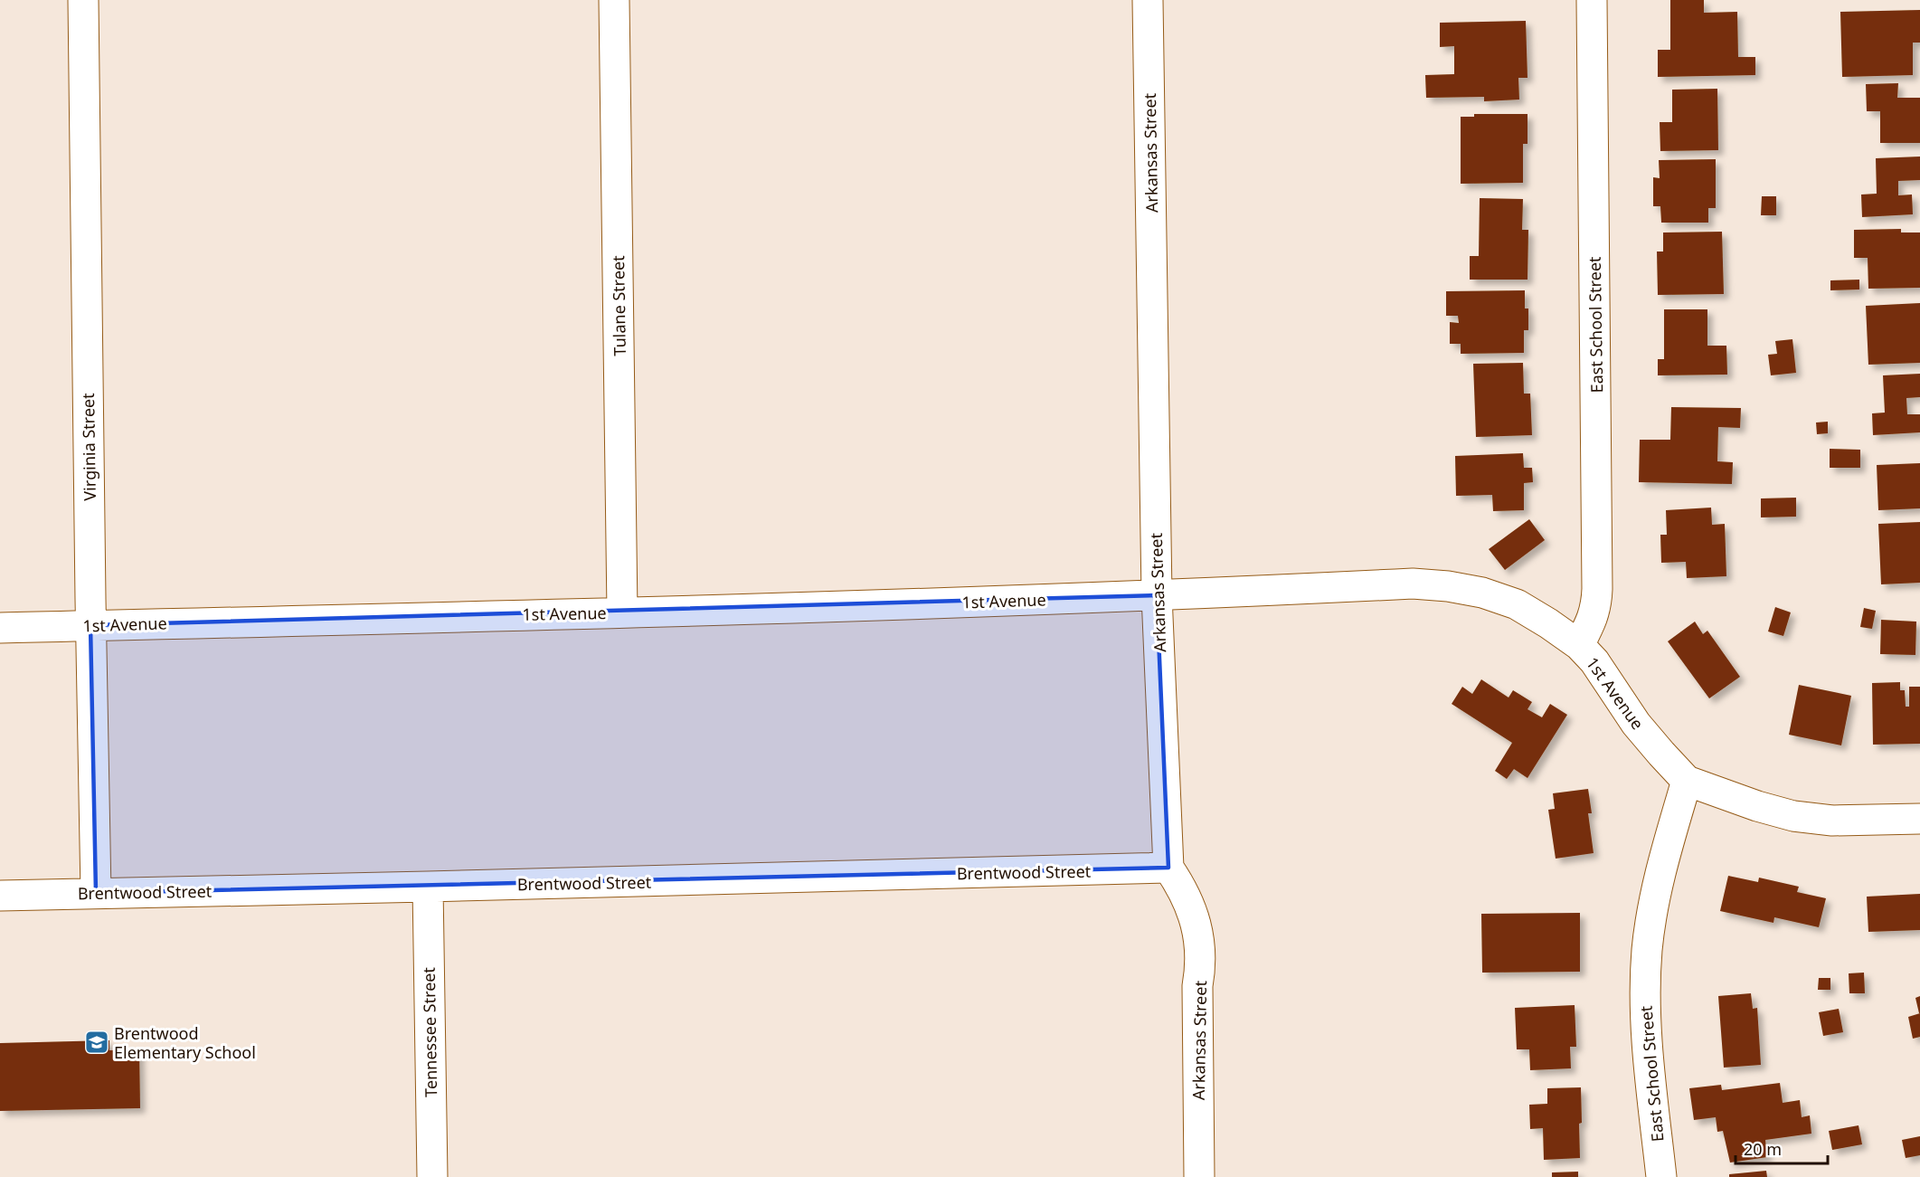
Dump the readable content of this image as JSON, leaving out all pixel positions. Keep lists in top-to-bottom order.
{
  "streets": {
    "street": [
      "Arkansas Street",
      "Tulane Street",
      "East School Street",
      "Virginia Street",
      "1st Avenue",
      "Brentwood Street",
      "Tennessee Street"
    ]
  },
  "crossings": [
    ["Arkansas Street", "1st Avenue"],
    ["Arkansas Street", "Brentwood Street"],
    ["Tulane Street", "1st Avenue"],
    ["East School Street", "1st Avenue"],
    ["Virginia Street", "1st Avenue"],
    ["Virginia Street", "Brentwood Street"],
    ["Brentwood Street", "Tennessee Street"]
  ],
  "places": {
    "school or university": ["Brentwood Elementary School"]
  },
  "scale_bar": "20 m"
}
